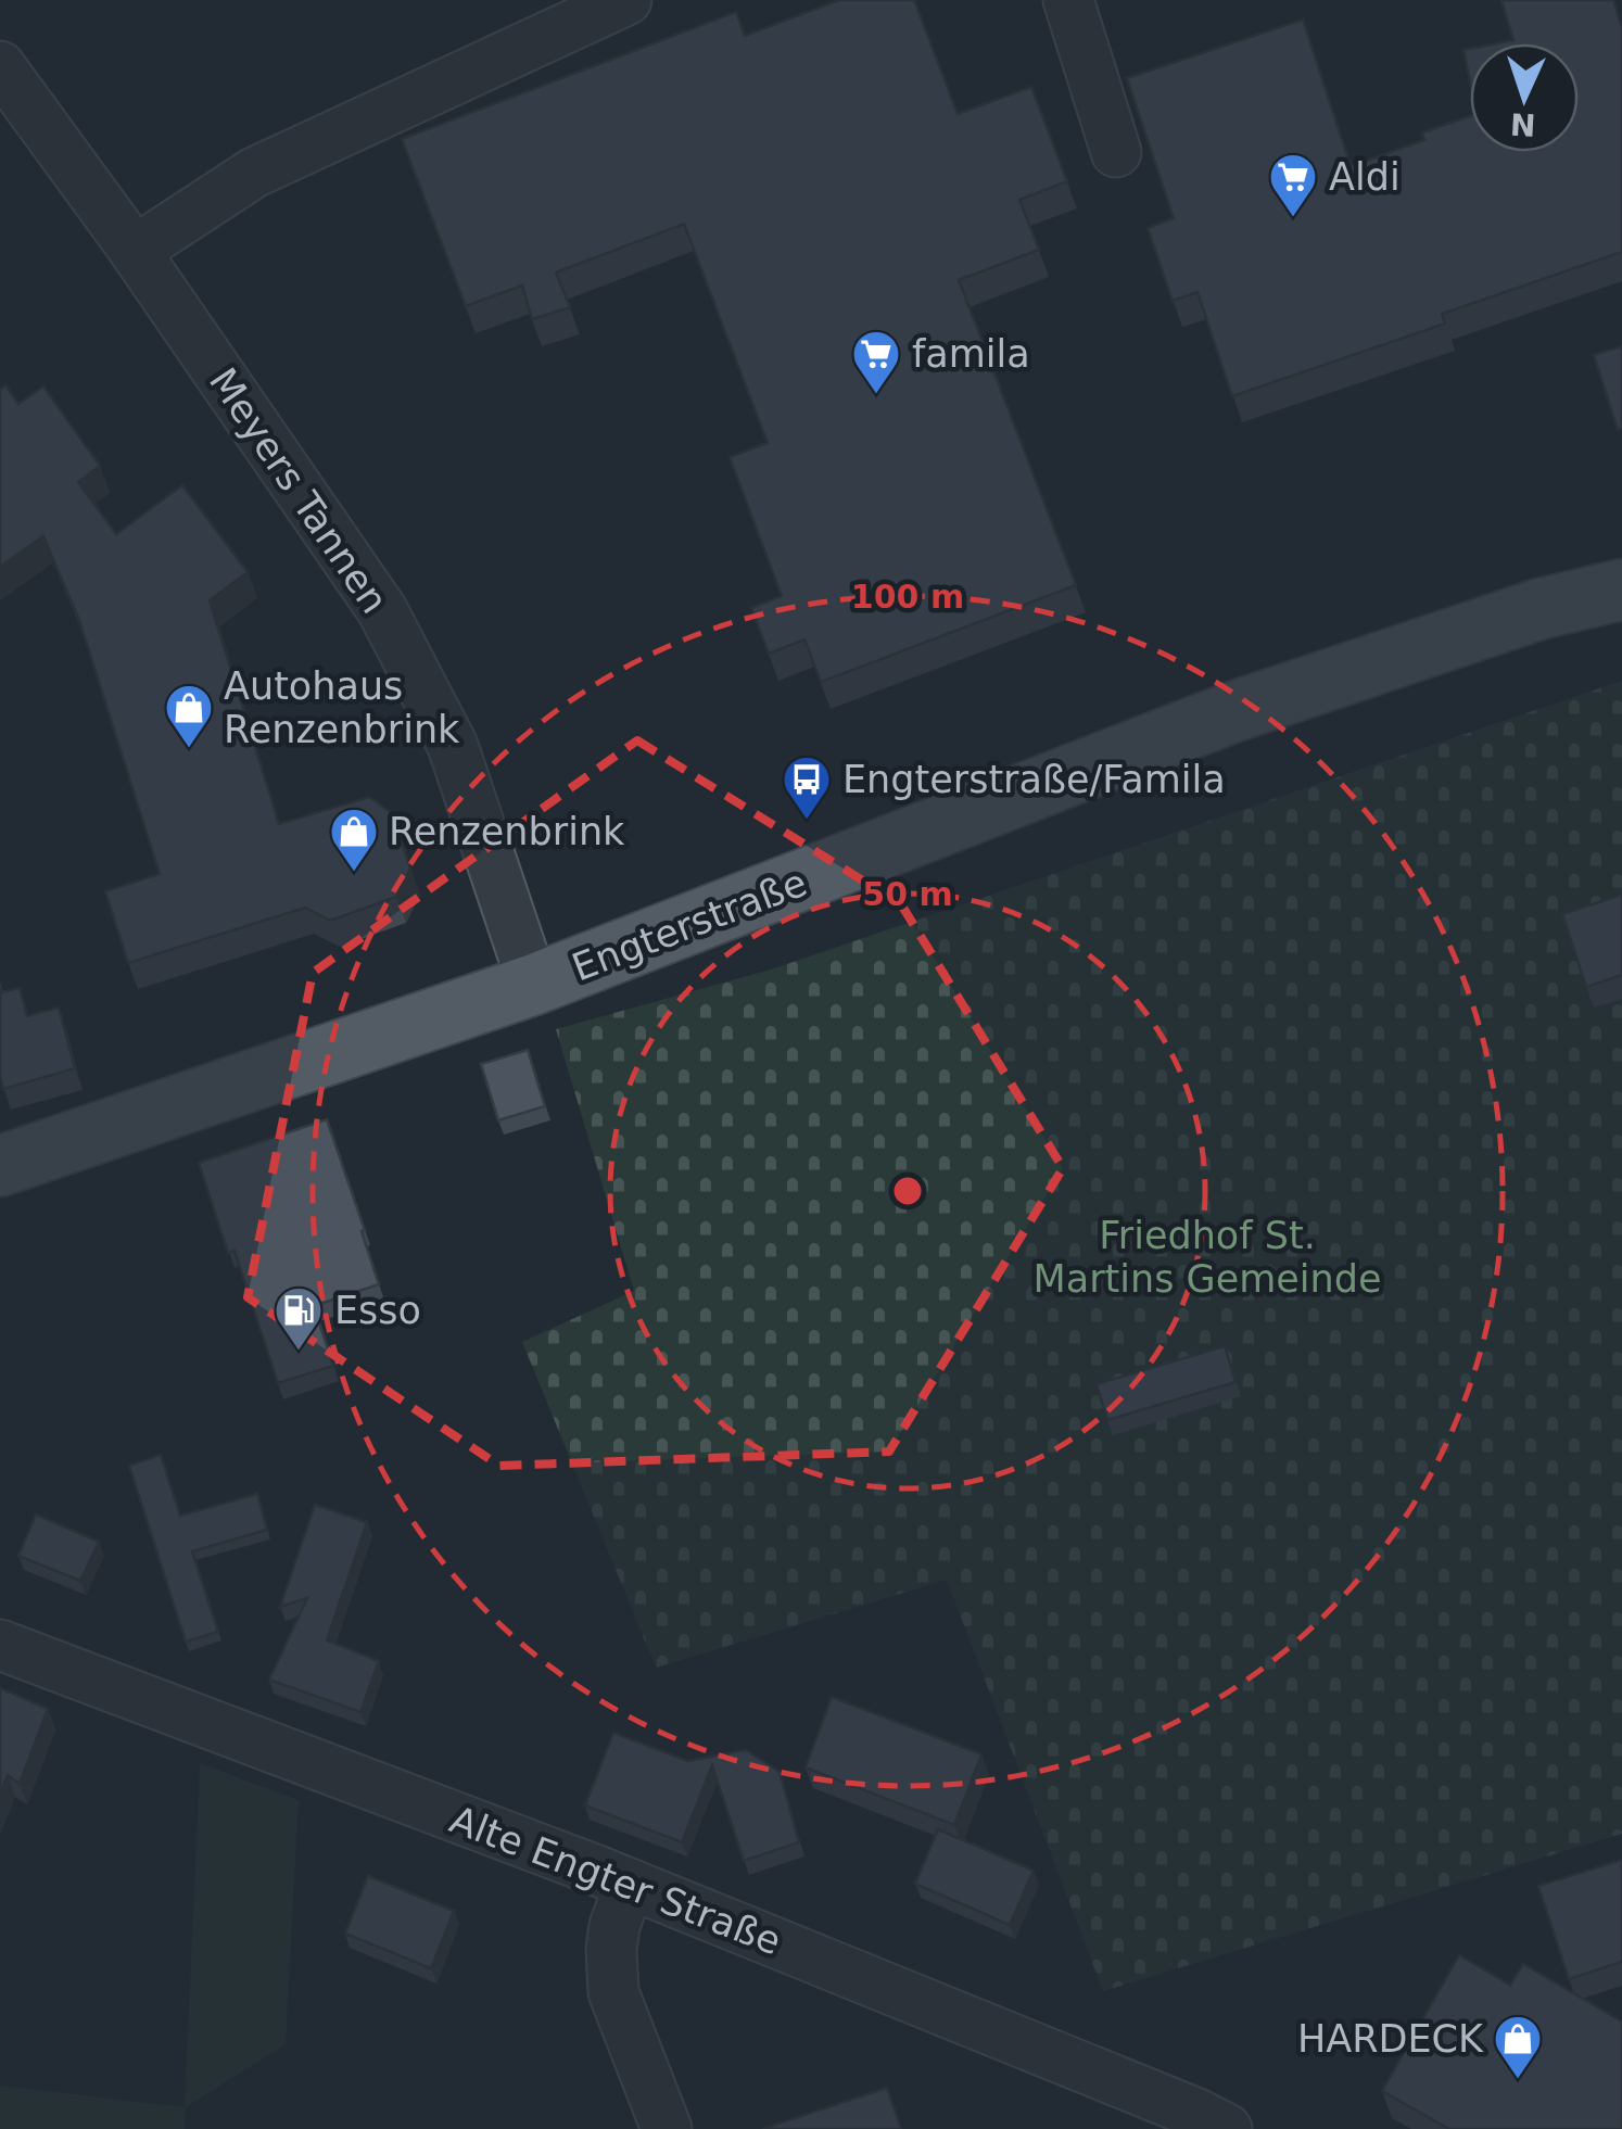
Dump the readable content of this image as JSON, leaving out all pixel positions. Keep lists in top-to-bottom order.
{
  "streets": {
    "main road": ["Engterstraße"],
    "street": ["Meyers Tannen", "Alte Engter Straße"]
  },
  "crossings": [
    ["Meyers Tannen", "Engterstraße"]
  ],
  "parks": ["Friedhof St. Martins Gemeinde"],
  "places": {
    "supermarket": ["Aldi", "famila"],
    "shop": ["Autohaus Renzenbrink", "Renzenbrink", "HARDECK"],
    "bus stop": ["Engterstraße/Famila"],
    "fuel station": ["Esso"]
  },
  "north": "bottom",
  "rings": ["100 m", "50 m"]
}
